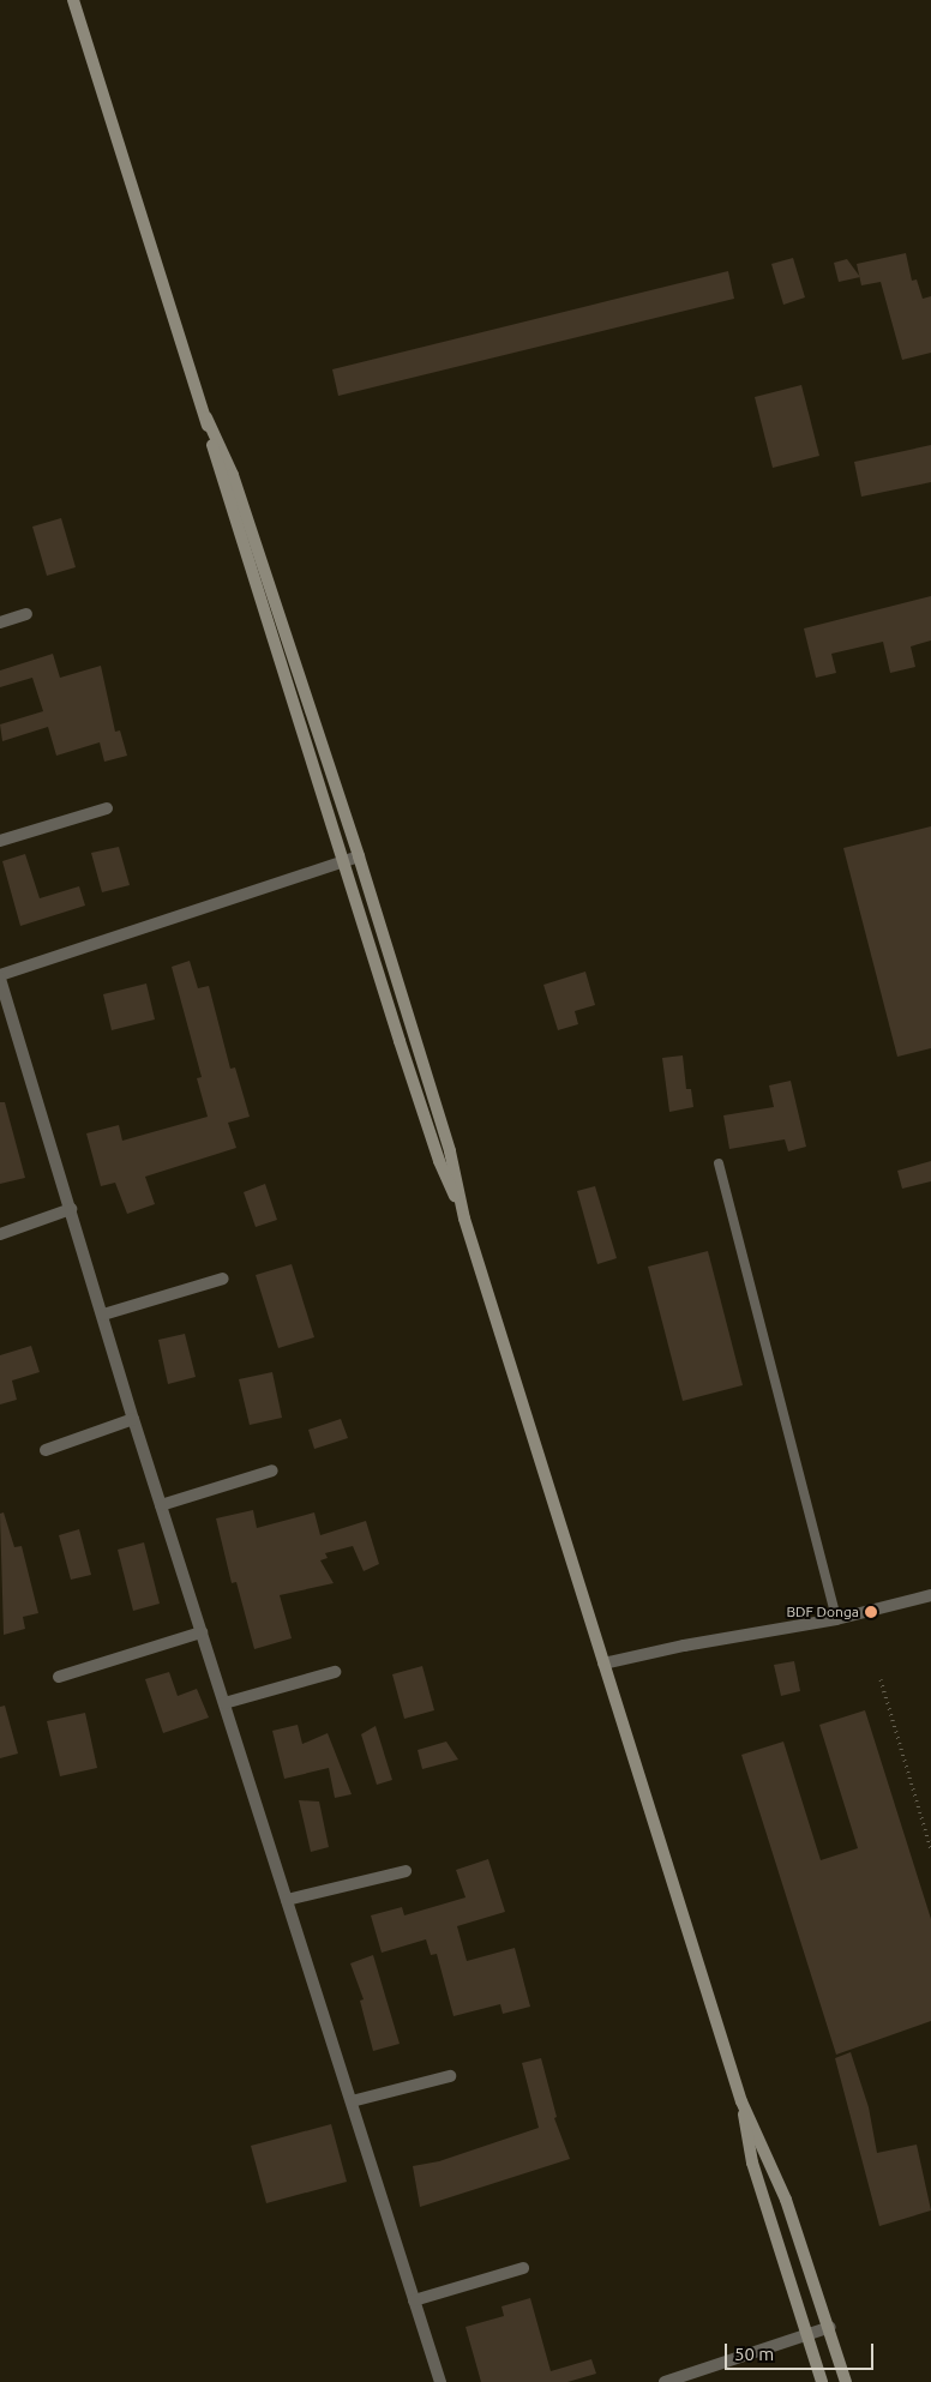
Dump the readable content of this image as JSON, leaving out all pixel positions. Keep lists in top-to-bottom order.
{
  "places": ["BDF Donga"],
  "scale_bar": "50 m"
}
